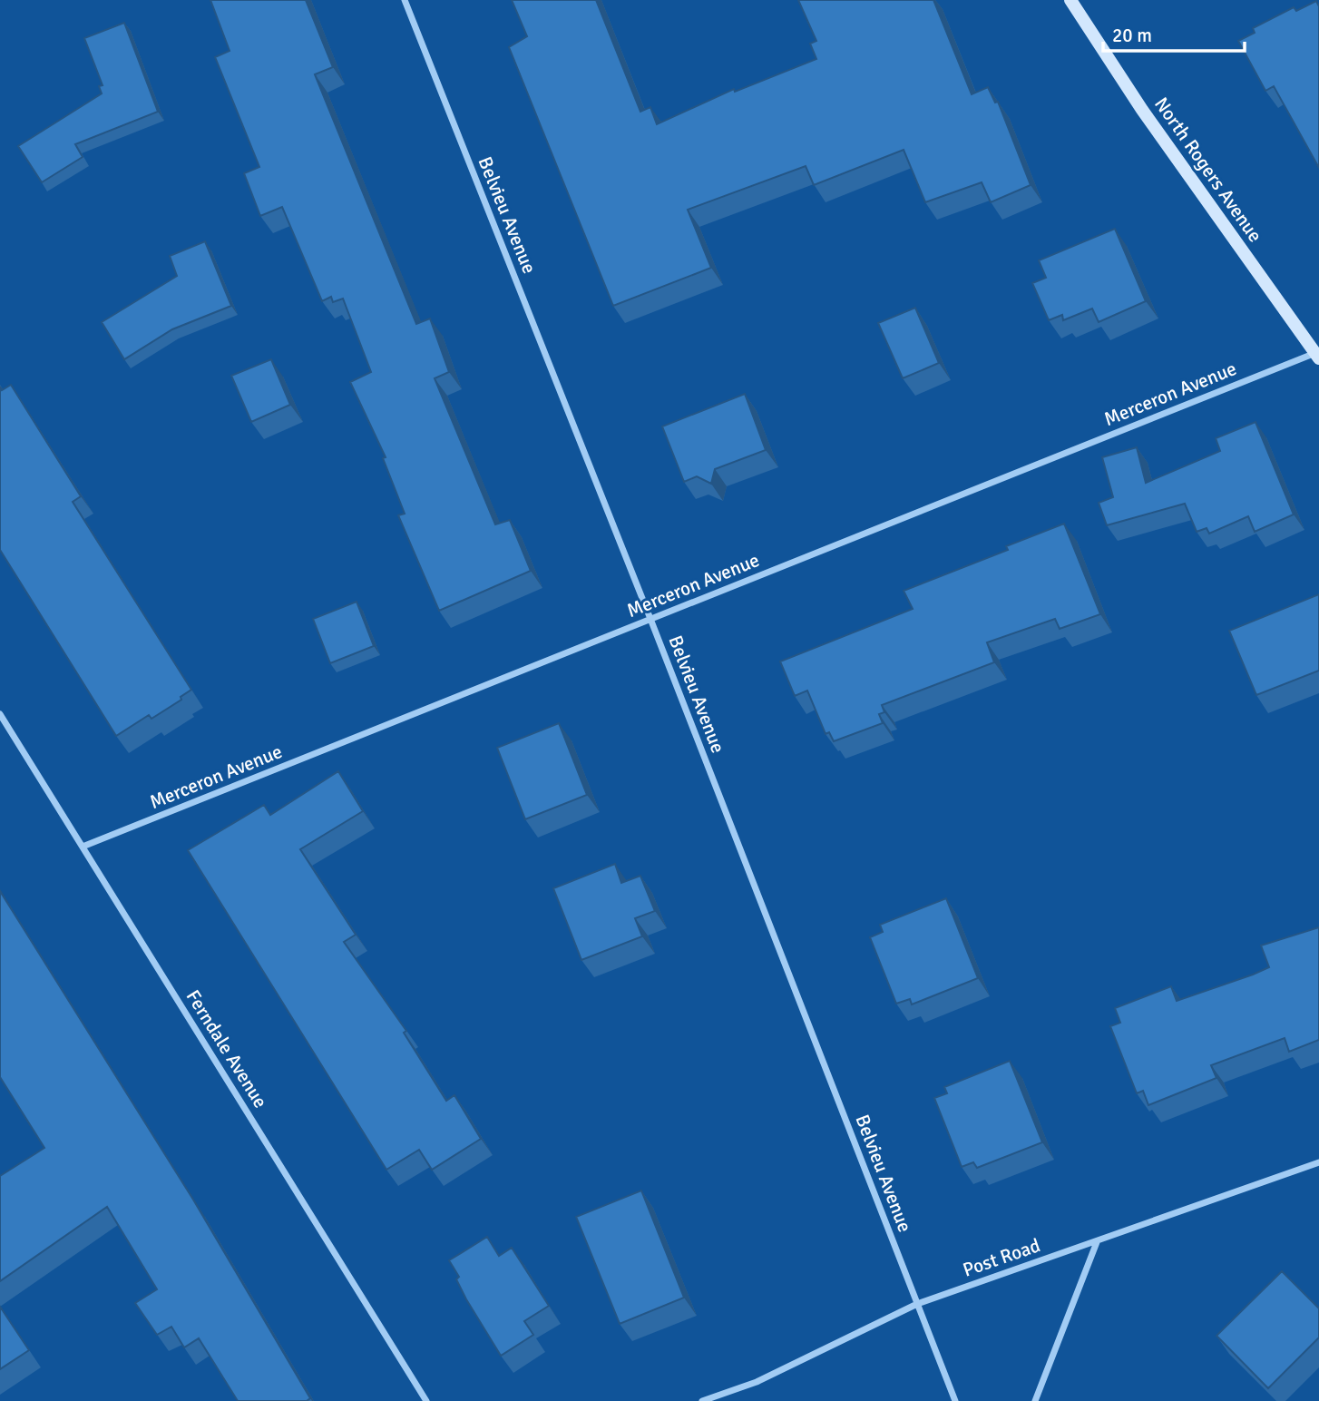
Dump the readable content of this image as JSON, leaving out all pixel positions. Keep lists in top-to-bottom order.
{
  "streets": {
    "street": [
      "North Rogers Avenue",
      "Belvieu Avenue",
      "Merceron Avenue",
      "Ferndale Avenue",
      "Post Road"
    ]
  },
  "crossings": [
    ["North Rogers Avenue", "Merceron Avenue"],
    ["Belvieu Avenue", "Merceron Avenue"],
    ["Belvieu Avenue", "Post Road"],
    ["Merceron Avenue", "Ferndale Avenue"]
  ],
  "scale_bar": "20 m"
}
